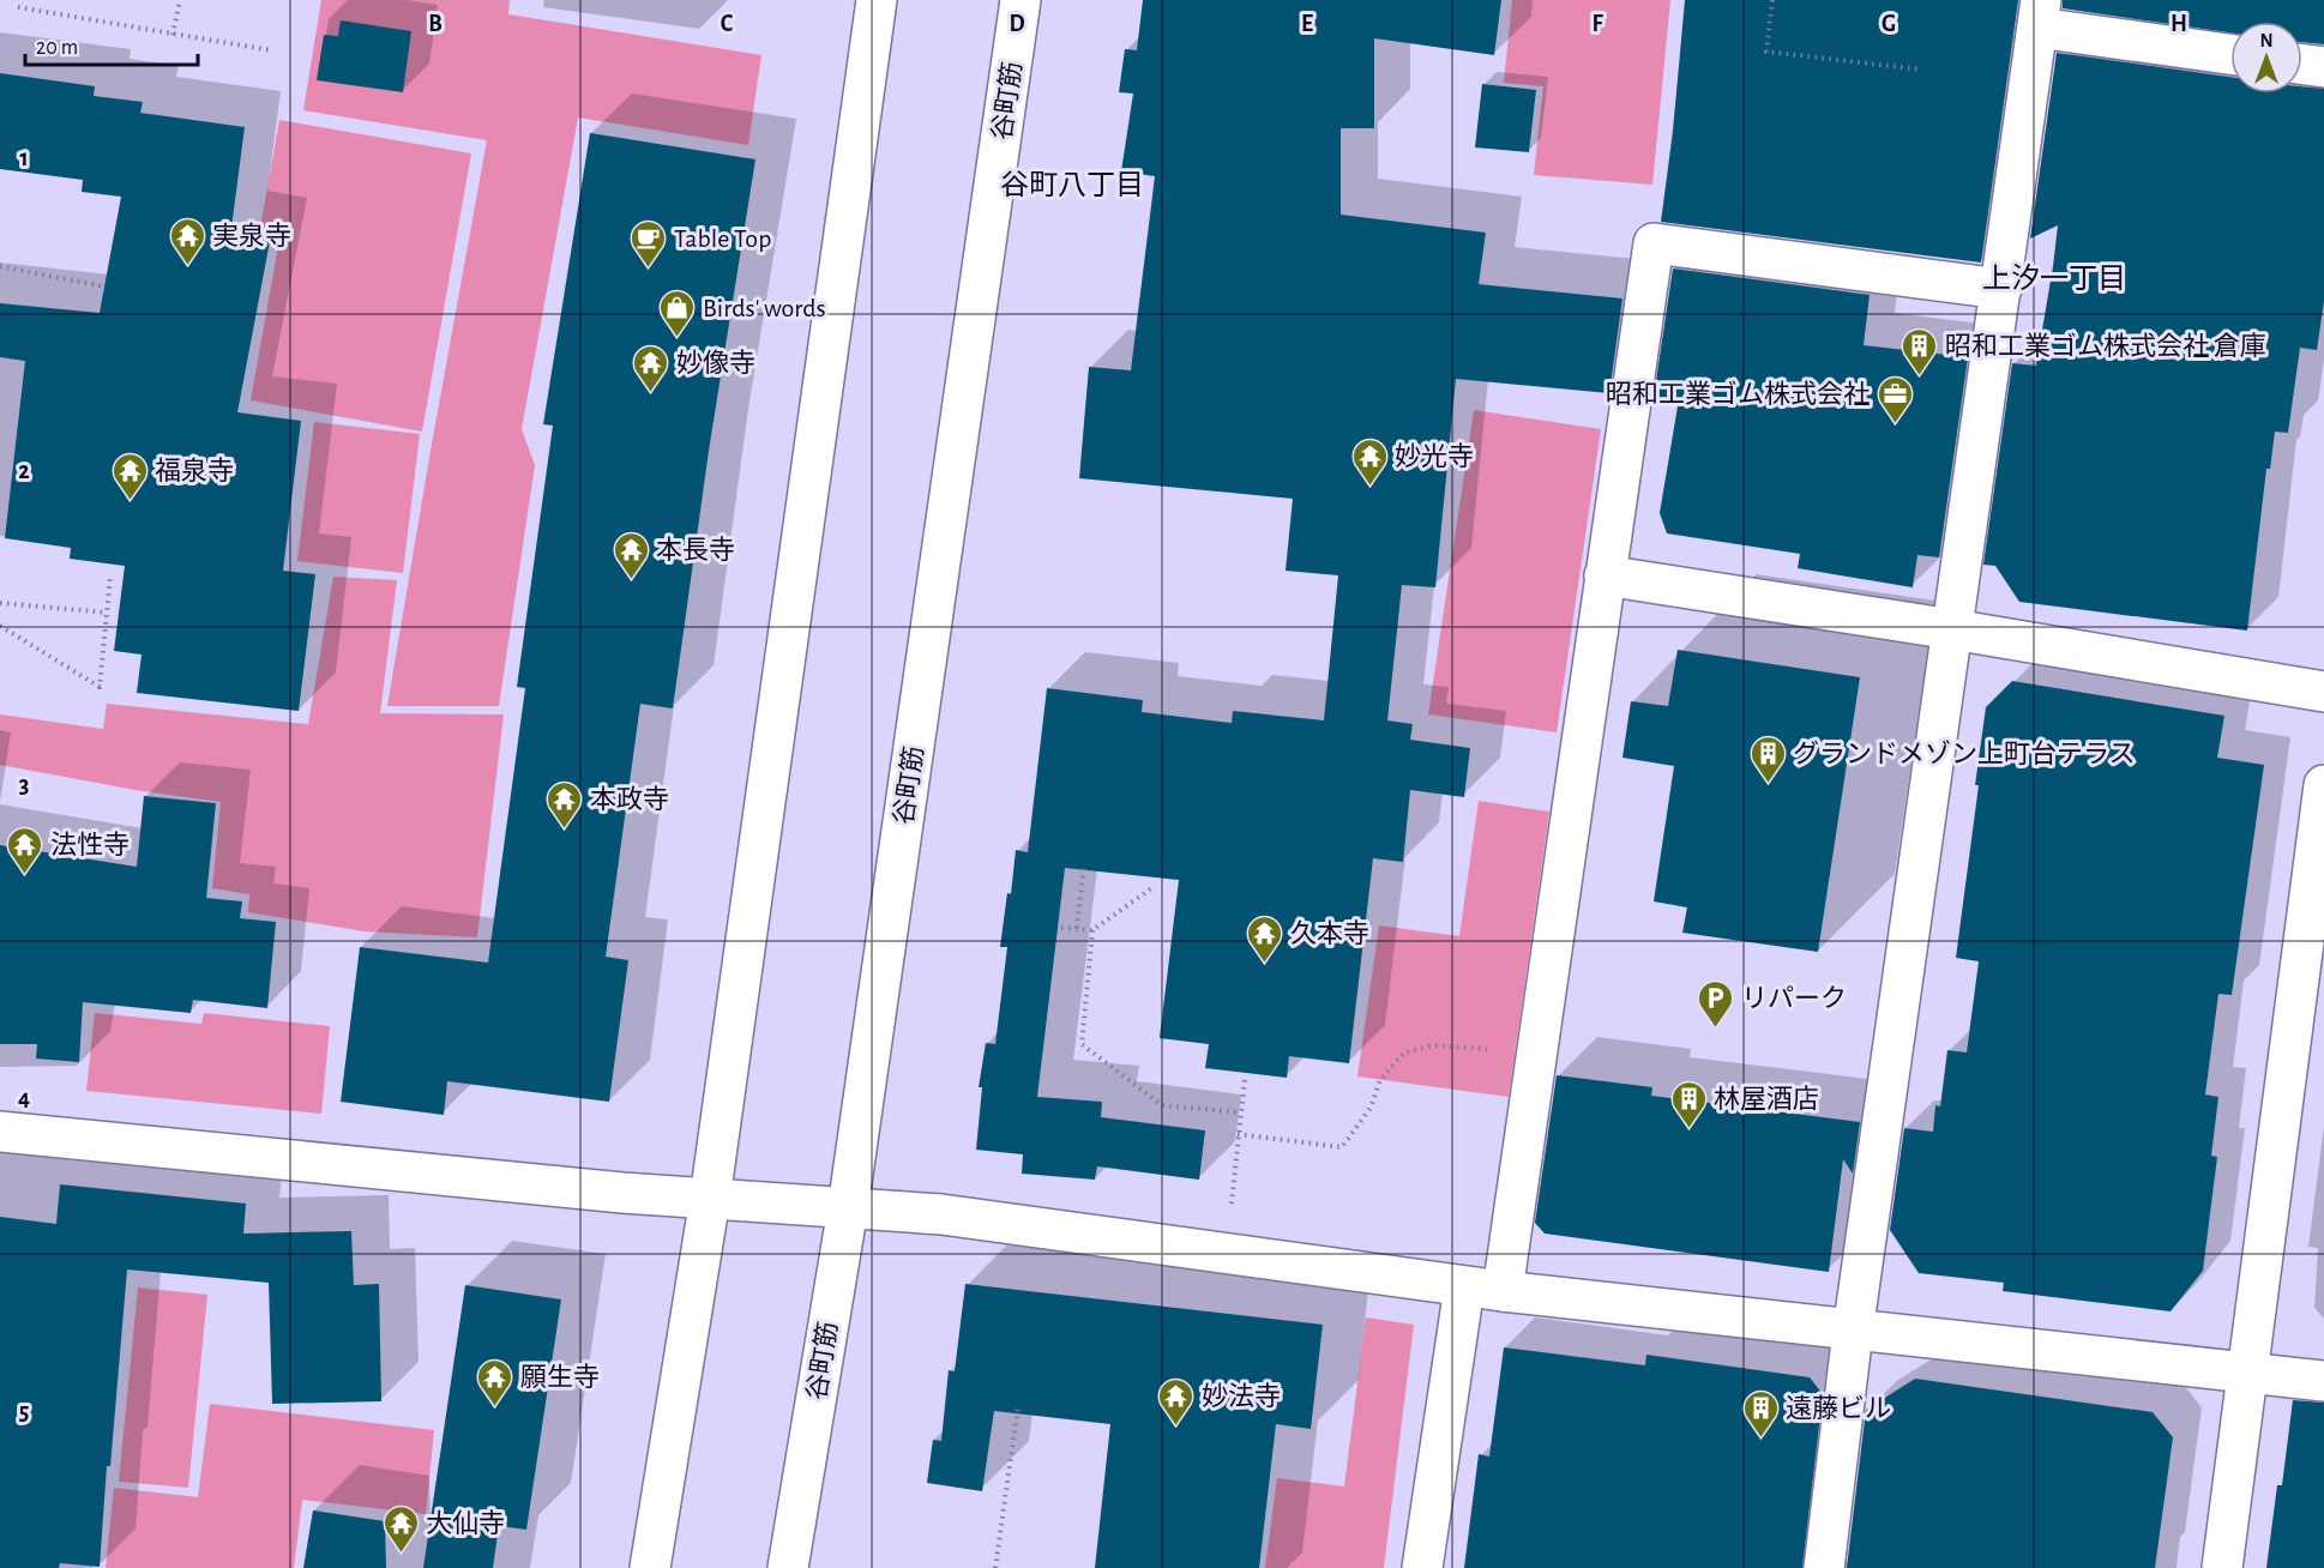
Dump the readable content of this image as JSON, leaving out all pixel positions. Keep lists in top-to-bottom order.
{
  "streets": {
    "street": ["谷町筋"]
  },
  "districts": ["谷町八丁目", "上汐一丁目"],
  "places": {
    "temple": [
      "実泉寺",
      "妙像寺",
      "妙光寺",
      "福泉寺",
      "本長寺",
      "本政寺",
      "法性寺",
      "久本寺",
      "願生寺",
      "妙法寺",
      "大仙寺"
    ],
    "cafe": ["Table Top"],
    "shop": ["Birds' words"],
    "building": [
      "昭和工業ゴム株式会社 倉庫",
      "グランドメゾン上町台テラス",
      "林屋酒店",
      "遠藤ビル"
    ],
    "office": ["昭和工業ゴム株式会社"],
    "parking": ["リパーク"]
  },
  "scale_bar": "20 m",
  "north": "top",
  "grid": {
    "columns": [
      "B",
      "C",
      "D",
      "E",
      "F",
      "G",
      "H"
    ],
    "rows": [
      "1",
      "2",
      "3",
      "4",
      "5"
    ]
  }
}
